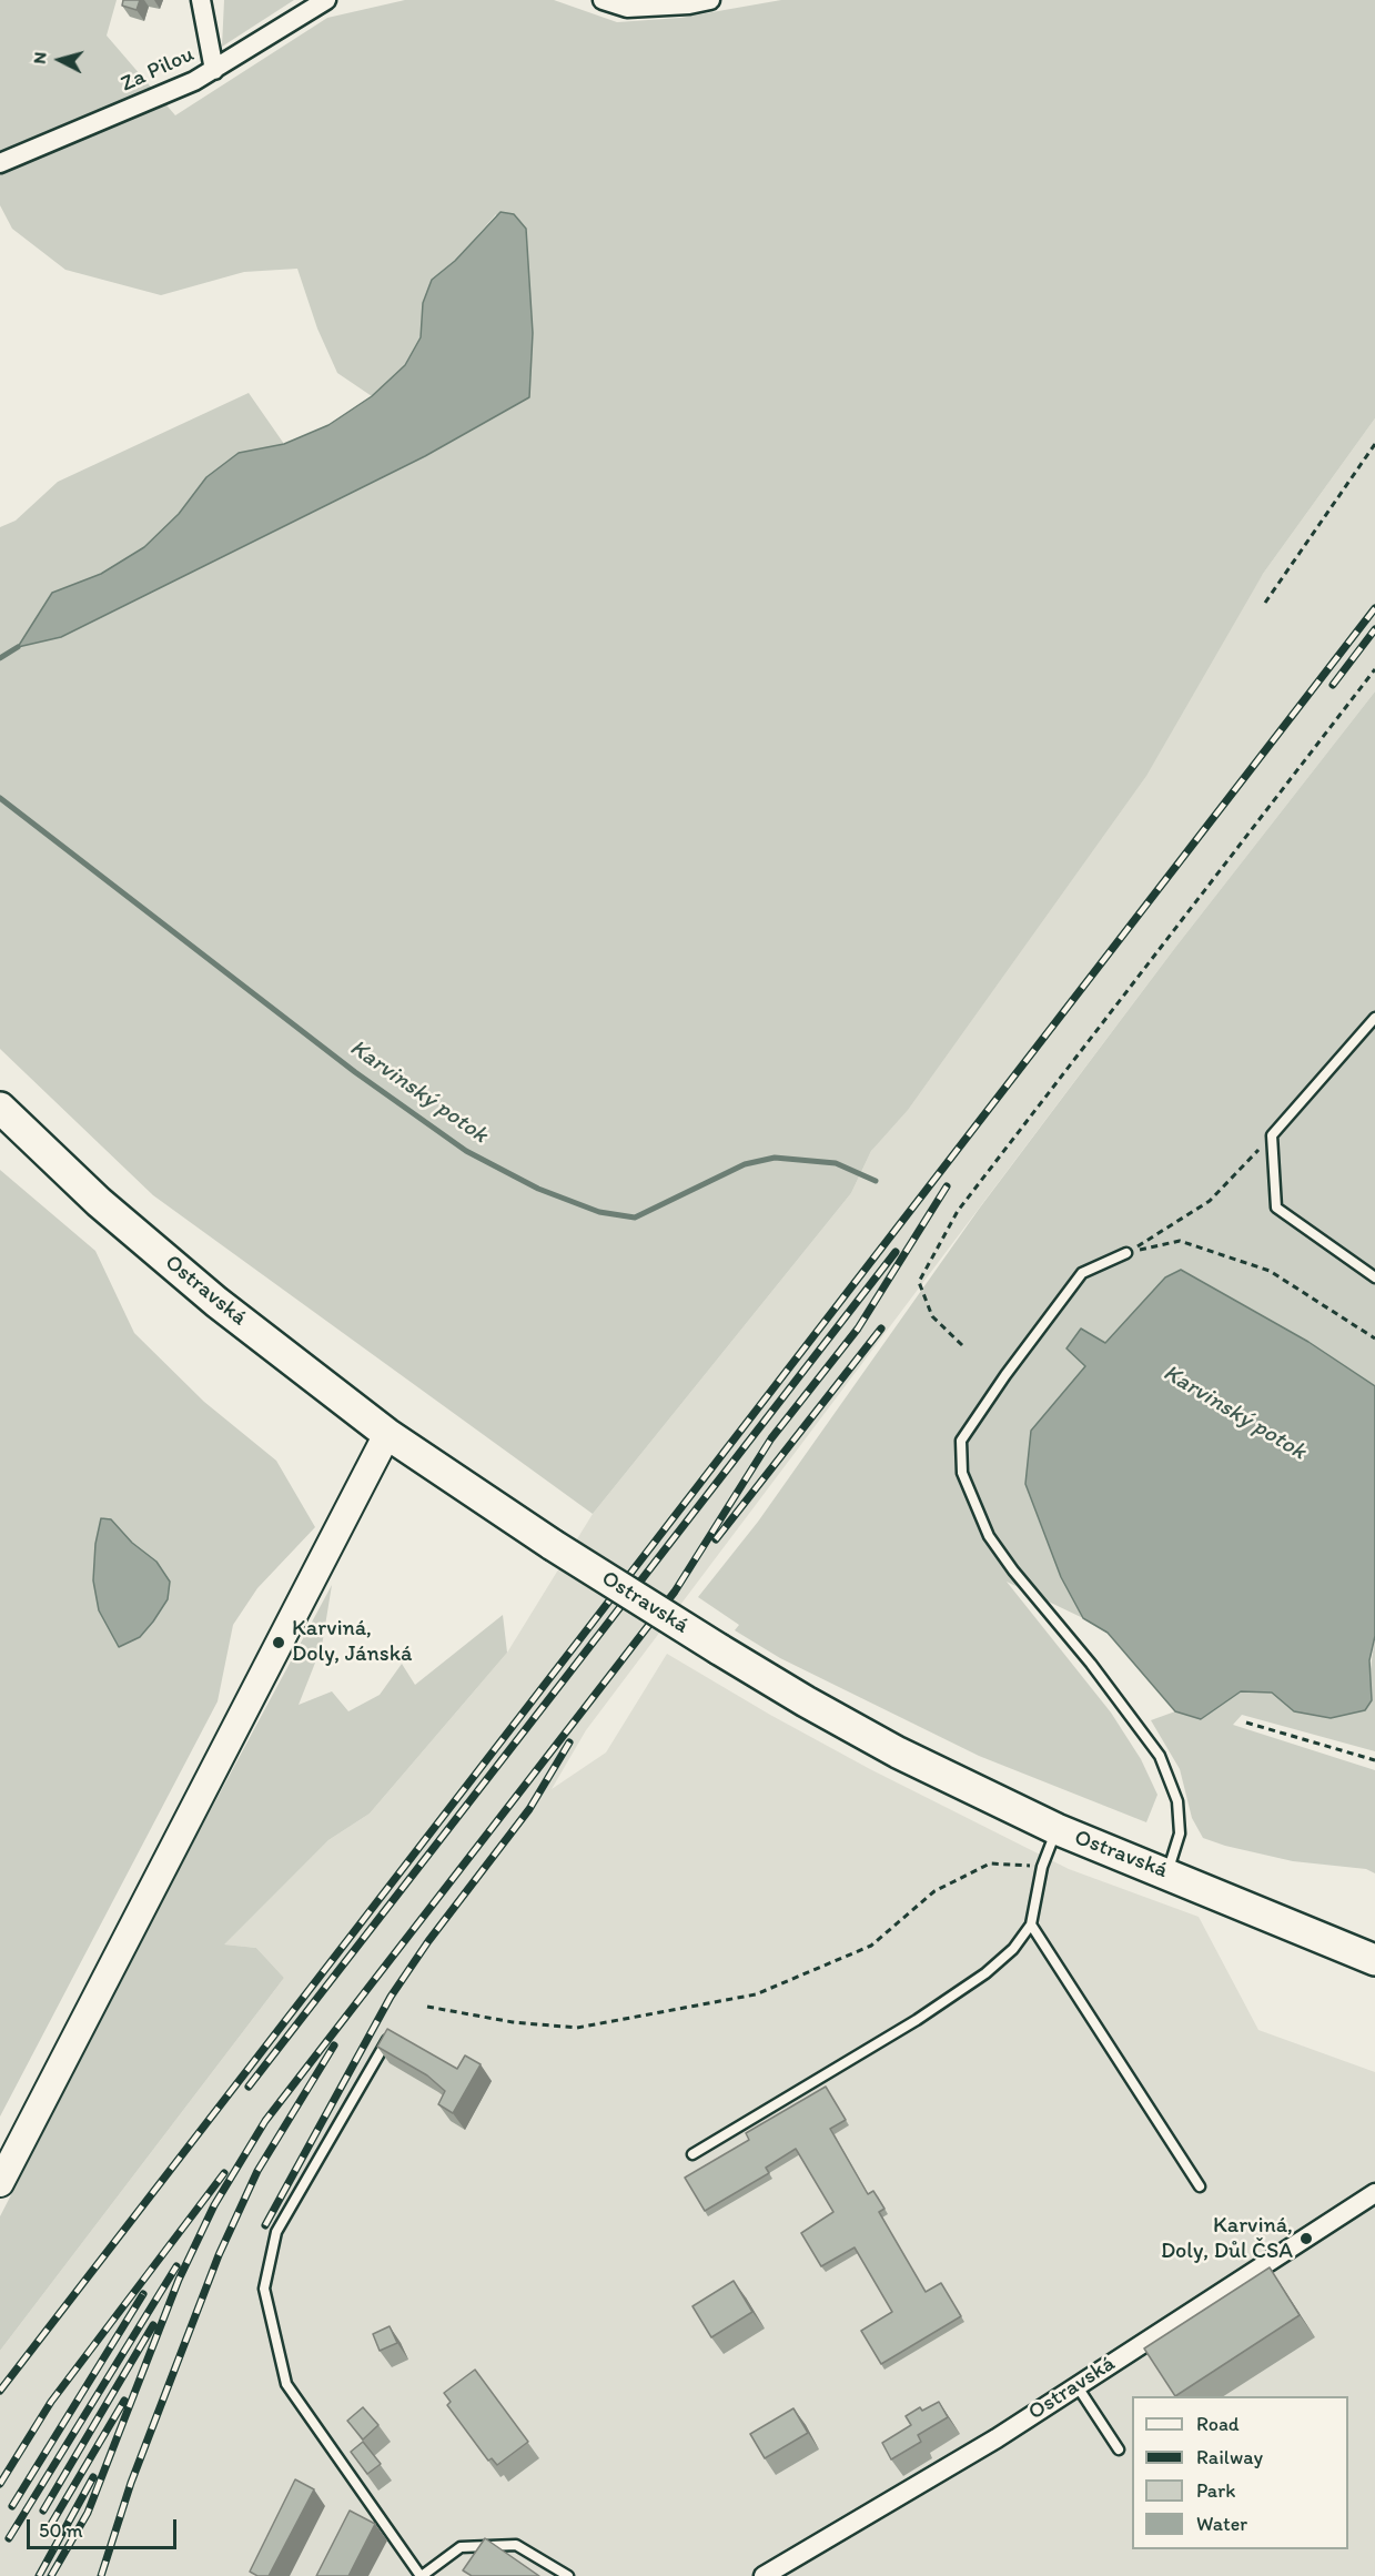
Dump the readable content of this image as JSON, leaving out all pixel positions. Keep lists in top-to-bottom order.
{
  "streets": {
    "main road": ["Ostravská"],
    "street": ["Za Pilou"]
  },
  "water": ["Karvinský potok"],
  "places": ["Karviná, Doly, Jánská", "Karviná, Doly, Důl ČSA"],
  "legend": [
    "Road",
    "Railway",
    "Park",
    "Water"
  ],
  "scale_bar": "50 m",
  "north": "left"
}
